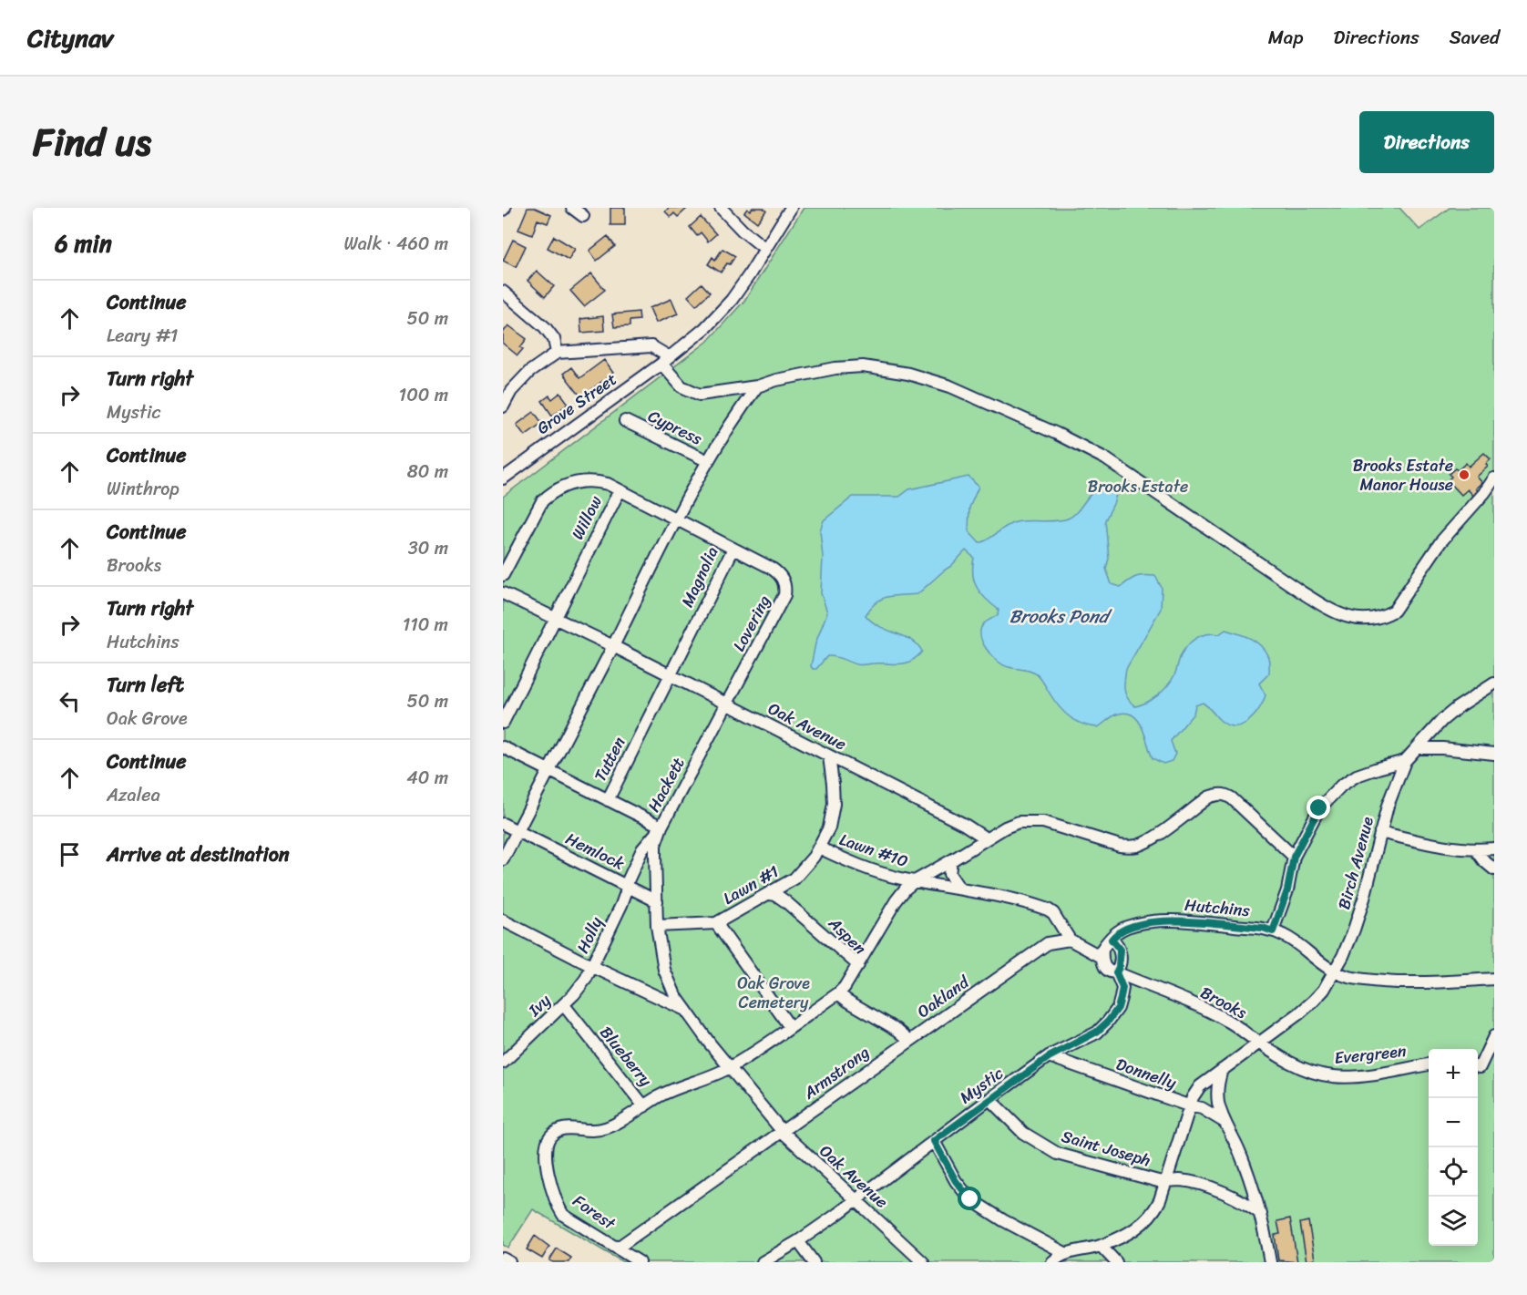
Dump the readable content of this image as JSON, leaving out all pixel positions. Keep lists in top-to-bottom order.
{
  "streets": {
    "street": [
      "Grove Street",
      "Cypress",
      "Willow",
      "Magnolia",
      "Lovering",
      "Oak Avenue",
      "Tutten",
      "Hackett",
      "Lawn #10",
      "Hemlock",
      "Birch Avenue",
      "Lawn #1",
      "Hutchins",
      "Holly",
      "Aspen",
      "Oakland",
      "Brooks",
      "Ivy",
      "Evergreen",
      "Blueberry",
      "Armstrong",
      "Donnelly",
      "Mystic",
      "Saint Joseph",
      "Forest"
    ]
  },
  "crossings": [
    ["Willow", "Magnolia"],
    ["Willow", "Oak Avenue"],
    ["Magnolia", "Lovering"],
    ["Magnolia", "Oak Avenue"],
    ["Magnolia", "Tutten"],
    ["Lovering", "Oak Avenue"],
    ["Lovering", "Hackett"],
    ["Oak Avenue", "Tutten"],
    ["Oak Avenue", "Hackett"],
    ["Oak Avenue", "Hemlock"],
    ["Oak Avenue", "Lawn #1"],
    ["Oak Avenue", "Blueberry"],
    ["Oak Avenue", "Armstrong"],
    ["Oak Avenue", "Mystic"],
    ["Oak Avenue", "Forest"],
    ["Tutten", "Hackett"],
    ["Hackett", "Hemlock"],
    ["Lawn #10", "Lawn #1"],
    ["Lawn #10", "Aspen"],
    ["Hemlock", "Holly"],
    ["Birch Avenue", "Hutchins"],
    ["Lawn #1", "Aspen"],
    ["Holly", "Ivy"],
    ["Aspen", "Oakland"],
    ["Aspen", "Blueberry"],
    ["Oakland", "Armstrong"],
    ["Brooks", "Evergreen"],
    ["Brooks", "Mystic"],
    ["Ivy", "Blueberry"],
    ["Blueberry", "Forest"],
    ["Armstrong", "Forest"],
    ["Donnelly", "Mystic"],
    ["Donnelly", "Saint Joseph"],
    ["Mystic", "Saint Joseph"]
  ],
  "water": ["Brooks Pond"],
  "parks": ["Brooks Estate", "Oak Grove Cemetery"],
  "places": ["Brooks Estate Manor House"],
  "page": {
    "header": "Citynav",
    "nav": ["Map", "Directions", "Saved"],
    "title": "Find us",
    "buttons": "Directions",
    "heading": ["6 min", "Walk · 460 m"],
    "list": [
      ["Continue", "Leary #1", "50 m"],
      ["Turn right", "Mystic", "100 m"],
      ["Continue", "Winthrop", "80 m"],
      ["Continue", "Brooks", "30 m"],
      ["Turn right", "Hutchins", "110 m"],
      ["Turn left", "Oak Grove", "50 m"],
      ["Continue", "Azalea", "40 m"],
      "Arrive at destination"
    ],
    "map_buttons": ["+", "−"]
  }
}
